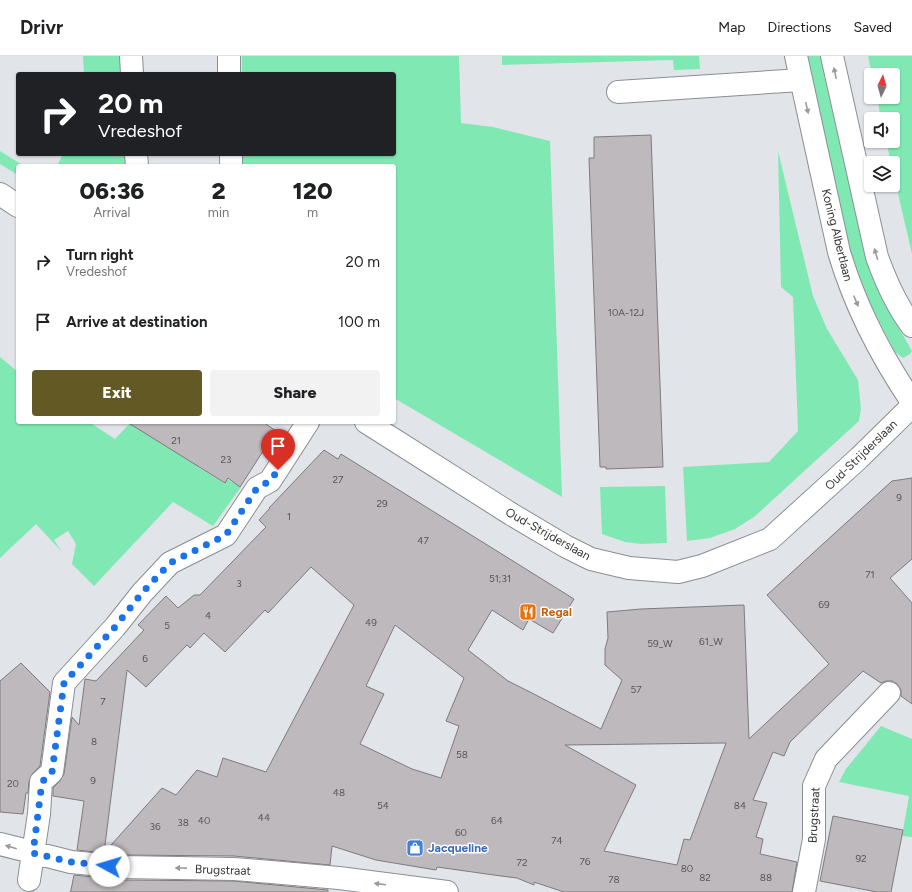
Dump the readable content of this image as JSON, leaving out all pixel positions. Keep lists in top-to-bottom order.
{
  "streets": {
    "street": ["Koning Albertlaan", "Oud-Strijderslaan", "Brugstraat"]
  },
  "one_way": ["Brugstraat"],
  "places": {
    "restaurant": ["Regal"],
    "shop": ["Jacqueline"]
  },
  "house_numbers": [
    "10A-12J",
    "21",
    "23",
    "27",
    "9",
    "29",
    "1",
    "47",
    "71",
    "51;31",
    "3",
    "69",
    "4",
    "49",
    "5",
    "61_W",
    "59_W",
    "6",
    "57",
    "7",
    "8",
    "58",
    "9",
    "20",
    "48",
    "54",
    "84",
    "44",
    "40",
    "64",
    "38",
    "36",
    "60",
    "74",
    "92",
    "76",
    "72",
    "80",
    "82",
    "88",
    "78"
  ],
  "north": "top",
  "page": {
    "header": "Drivr",
    "nav": ["Map", "Directions", "Saved"],
    "turn": ["20 m", "Vredeshof"],
    "eta": [
      "06:36",
      "Arrival",
      "2",
      "min",
      "120",
      "m"
    ],
    "list": [
      {
        "name": "Turn right",
        "note": "Vredeshof",
        "value": "20 m"
      },
      {
        "name": "Arrive at destination",
        "value": "100 m"
      }
    ],
    "buttons": ["Exit", "Share"]
  }
}
